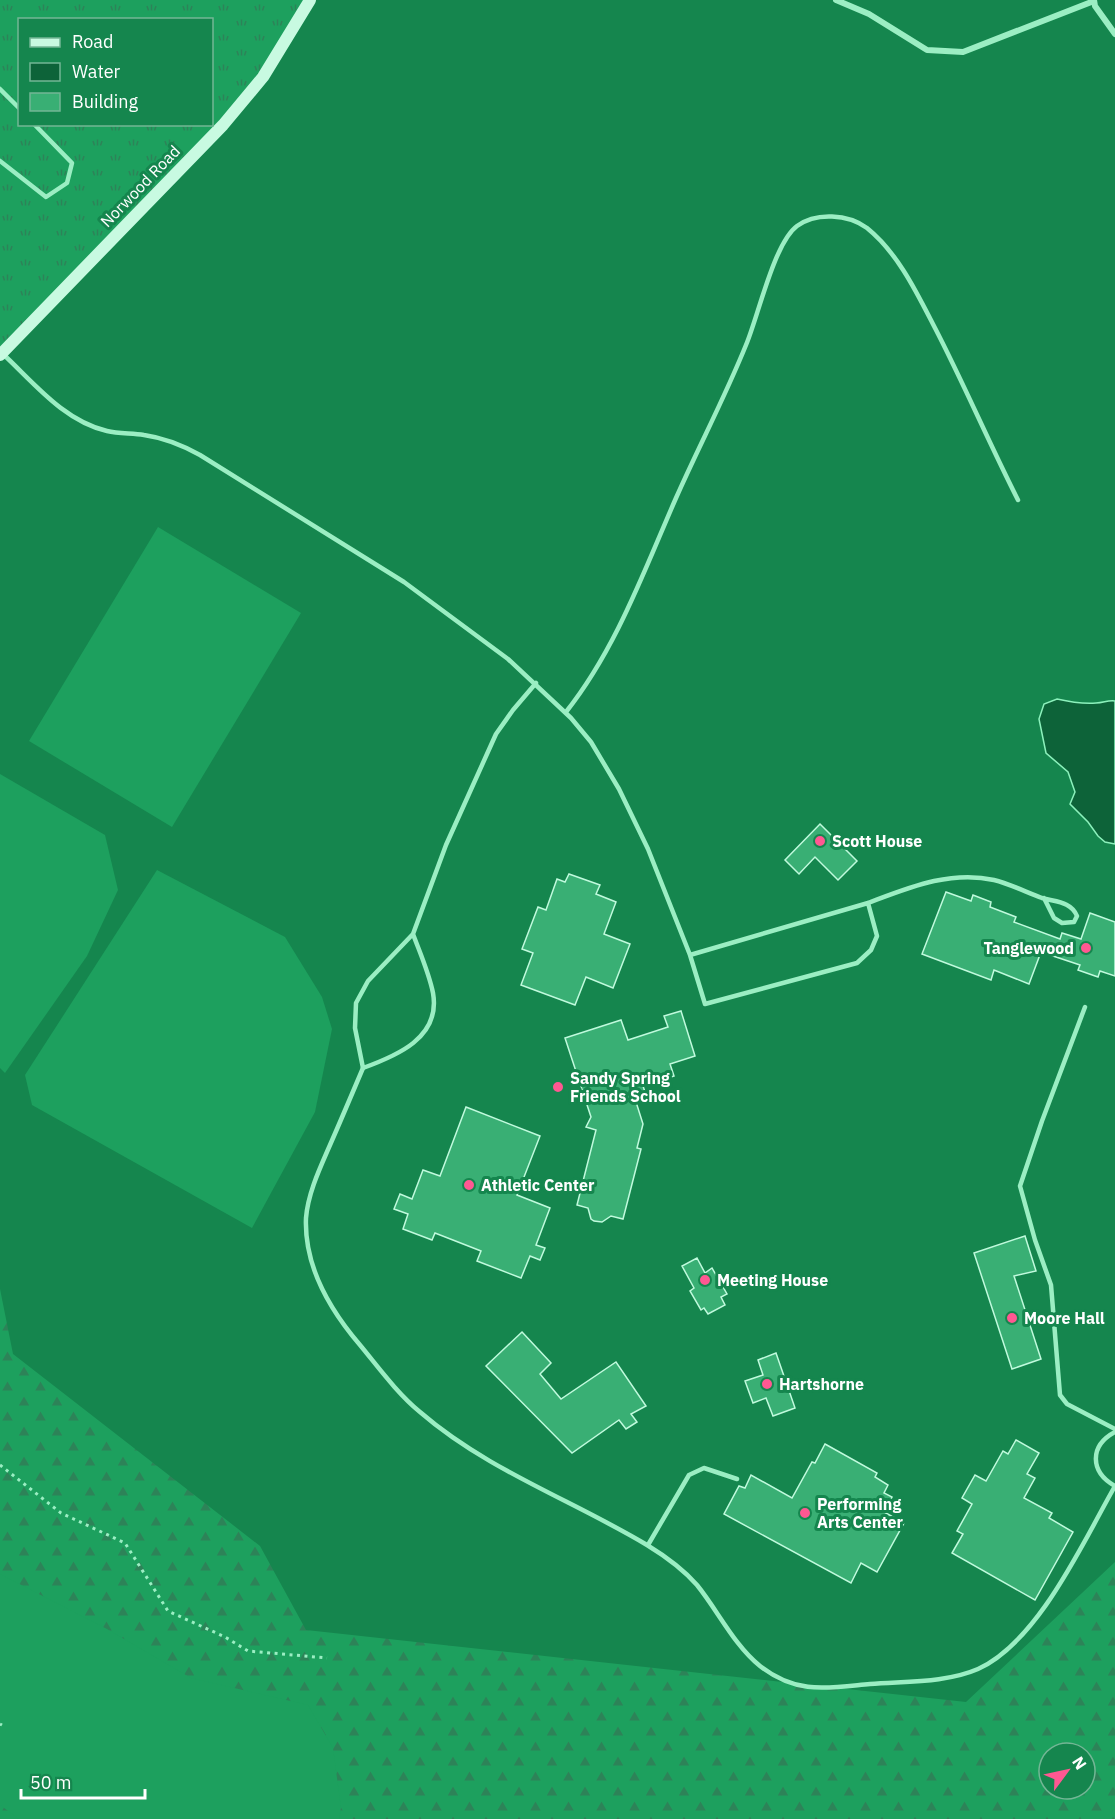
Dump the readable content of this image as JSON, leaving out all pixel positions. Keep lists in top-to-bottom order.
{
  "streets": {
    "main road": ["Norwood Road"]
  },
  "places": [
    "Scott House",
    "Tanglewood",
    "Sandy Spring Friends School",
    "Athletic Center",
    "Meeting House",
    "Moore Hall",
    "Hartshorne",
    "Performing Arts Center"
  ],
  "legend": ["Road", "Water", "Building"],
  "scale_bar": "50 m",
  "north": "top right"
}
